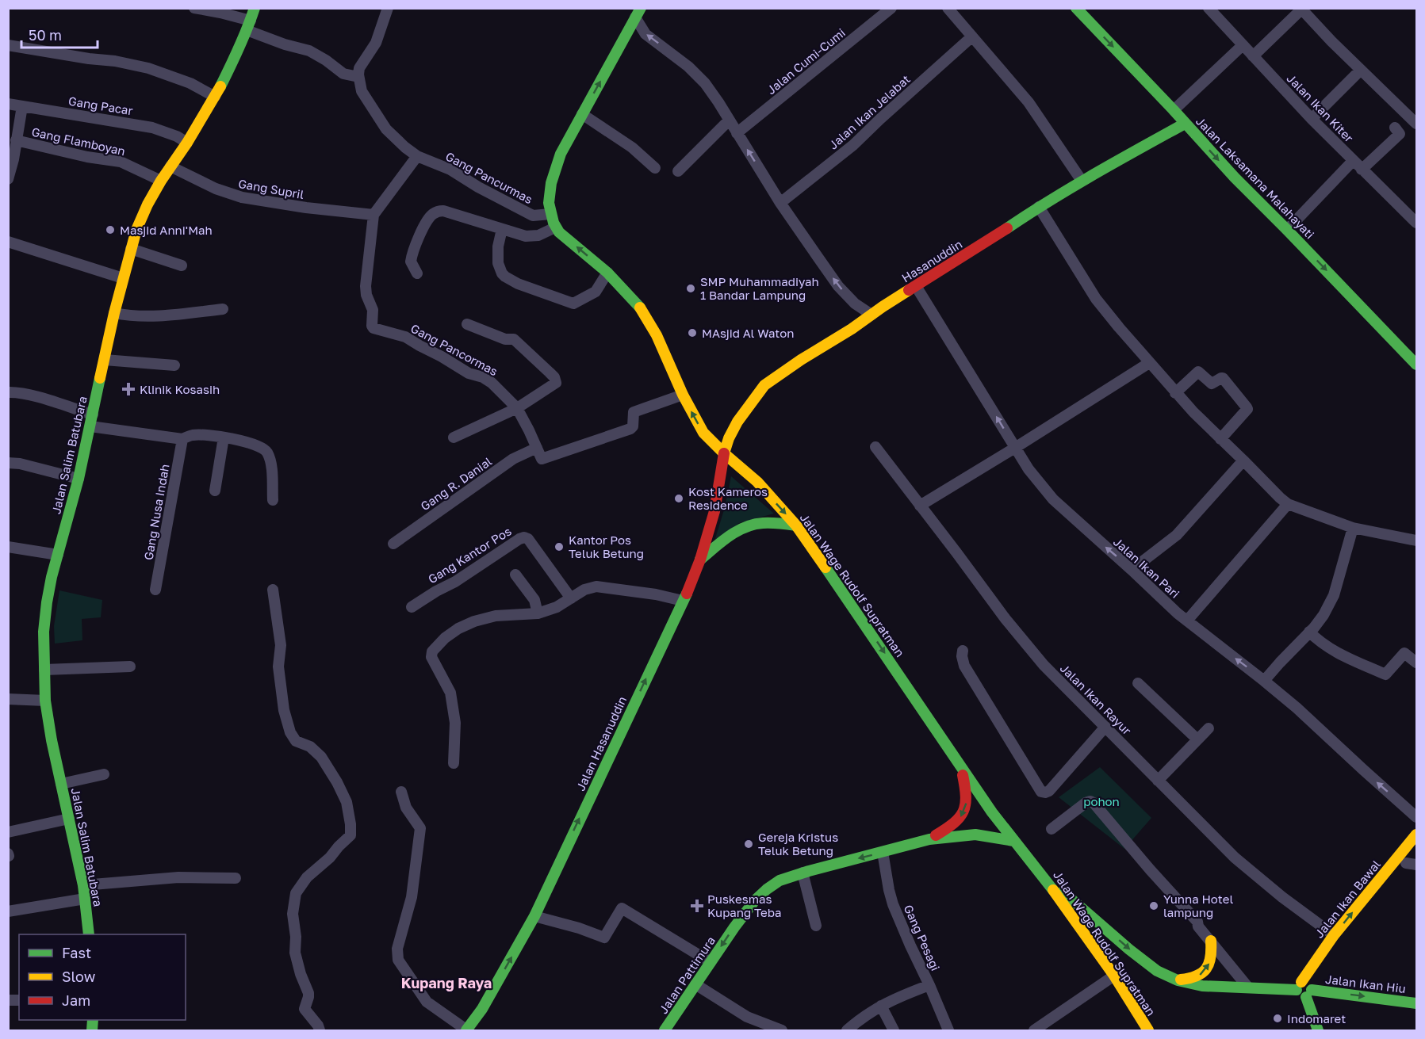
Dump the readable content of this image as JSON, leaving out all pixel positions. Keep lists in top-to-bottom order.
{
  "streets": {
    "main road": [
      "Jalan Laksamana Malahayati",
      "Hasanuddin",
      "Jalan Salim Batubara",
      "Jalan Wage Rudolf Supratman",
      "Jalan Hasanuddin",
      "Jalan Ikan Bawal",
      "Jalan Pattimura",
      "Jalan Ikan Hiu"
    ],
    "street": [
      "Jalan Cumi-Cumi",
      "Gang Pacar",
      "Jalan Ikan Kiter",
      "Jalan Ikan Jelabat",
      "Gang Flamboyan",
      "Gang Pancurmas",
      "Gang Supril",
      "Gang Pancormas",
      "Gang R. Danial",
      "Gang Nusa Indah",
      "Gang Kantor Pos",
      "Jalan Ikan Pari",
      "Jalan Ikan Rayur",
      "Gang Pesagi"
    ]
  },
  "crossings": [
    ["Gang Pacar", "Jalan Salim Batubara"],
    ["Gang Flamboyan", "Jalan Salim Batubara"],
    ["Gang Pancurmas", "Jalan Wage Rudolf Supratman"],
    ["Jalan Laksamana Malahayati", "Hasanuddin"],
    ["Gang Supril", "Gang Pancormas"],
    ["Gang Supril", "Jalan Salim Batubara"],
    ["Hasanuddin", "Jalan Ikan Pari"],
    ["Hasanuddin", "Jalan Wage Rudolf Supratman"],
    ["Hasanuddin", "Jalan Hasanuddin"],
    ["Gang Pancormas", "Gang R. Danial"],
    ["Gang Pancormas", "Jalan Wage Rudolf Supratman"],
    ["Jalan Wage Rudolf Supratman", "Jalan Hasanuddin"],
    ["Jalan Wage Rudolf Supratman", "Jalan Ikan Bawal"],
    ["Jalan Wage Rudolf Supratman", "Jalan Pattimura"],
    ["Jalan Wage Rudolf Supratman", "Jalan Ikan Hiu"],
    ["Jalan Ikan Rayur", "Jalan Ikan Bawal"],
    ["Jalan Ikan Bawal", "Jalan Ikan Hiu"],
    ["Gang Pesagi", "Jalan Pattimura"]
  ],
  "one_way": [
    "Jalan Laksamana Malahayati",
    "Jalan Ikan Pari",
    "Jalan Hasanuddin",
    "Jalan Pattimura",
    "Jalan Ikan Hiu"
  ],
  "districts": ["Kupang Raya"],
  "parks": ["pohon"],
  "places": {
    "other": [
      "Masjid Anni'Mah",
      "SMP Muhammadiyah 1 Bandar Lampung",
      "MAsjid Al Waton",
      "Kost Kameros Residence",
      "Kantor Pos Teluk Betung",
      "Gereja Kristus Teluk Betung",
      "Yunna Hotel lampung",
      "Indomaret"
    ],
    "health": ["Klinik Kosasih", "Puskesmas Kupang Teba"]
  },
  "legend": ["Fast", "Slow", "Jam"],
  "scale_bar": "50 m"
}
